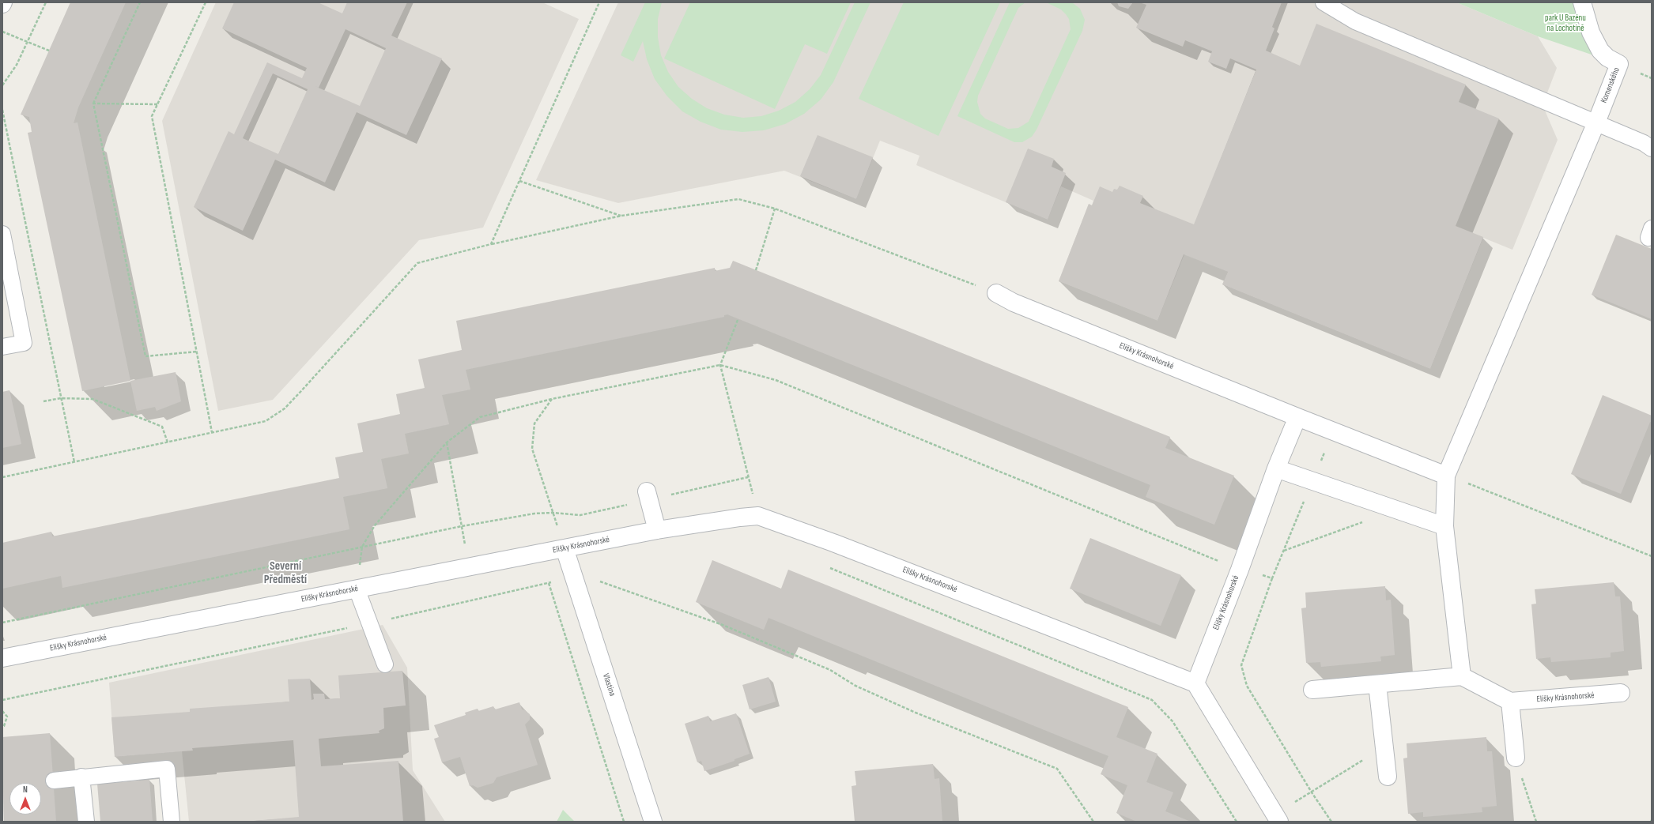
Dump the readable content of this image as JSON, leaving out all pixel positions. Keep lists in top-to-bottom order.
{
  "streets": {
    "street": ["Komenského", "Elišky Krásnohorské", "Vlastina"]
  },
  "crossings": [
    ["Elišky Krásnohorské", "Vlastina"]
  ],
  "districts": ["Severní Předměstí"],
  "parks": ["park U Bazénu na Lochotíně"],
  "north": "top"
}
